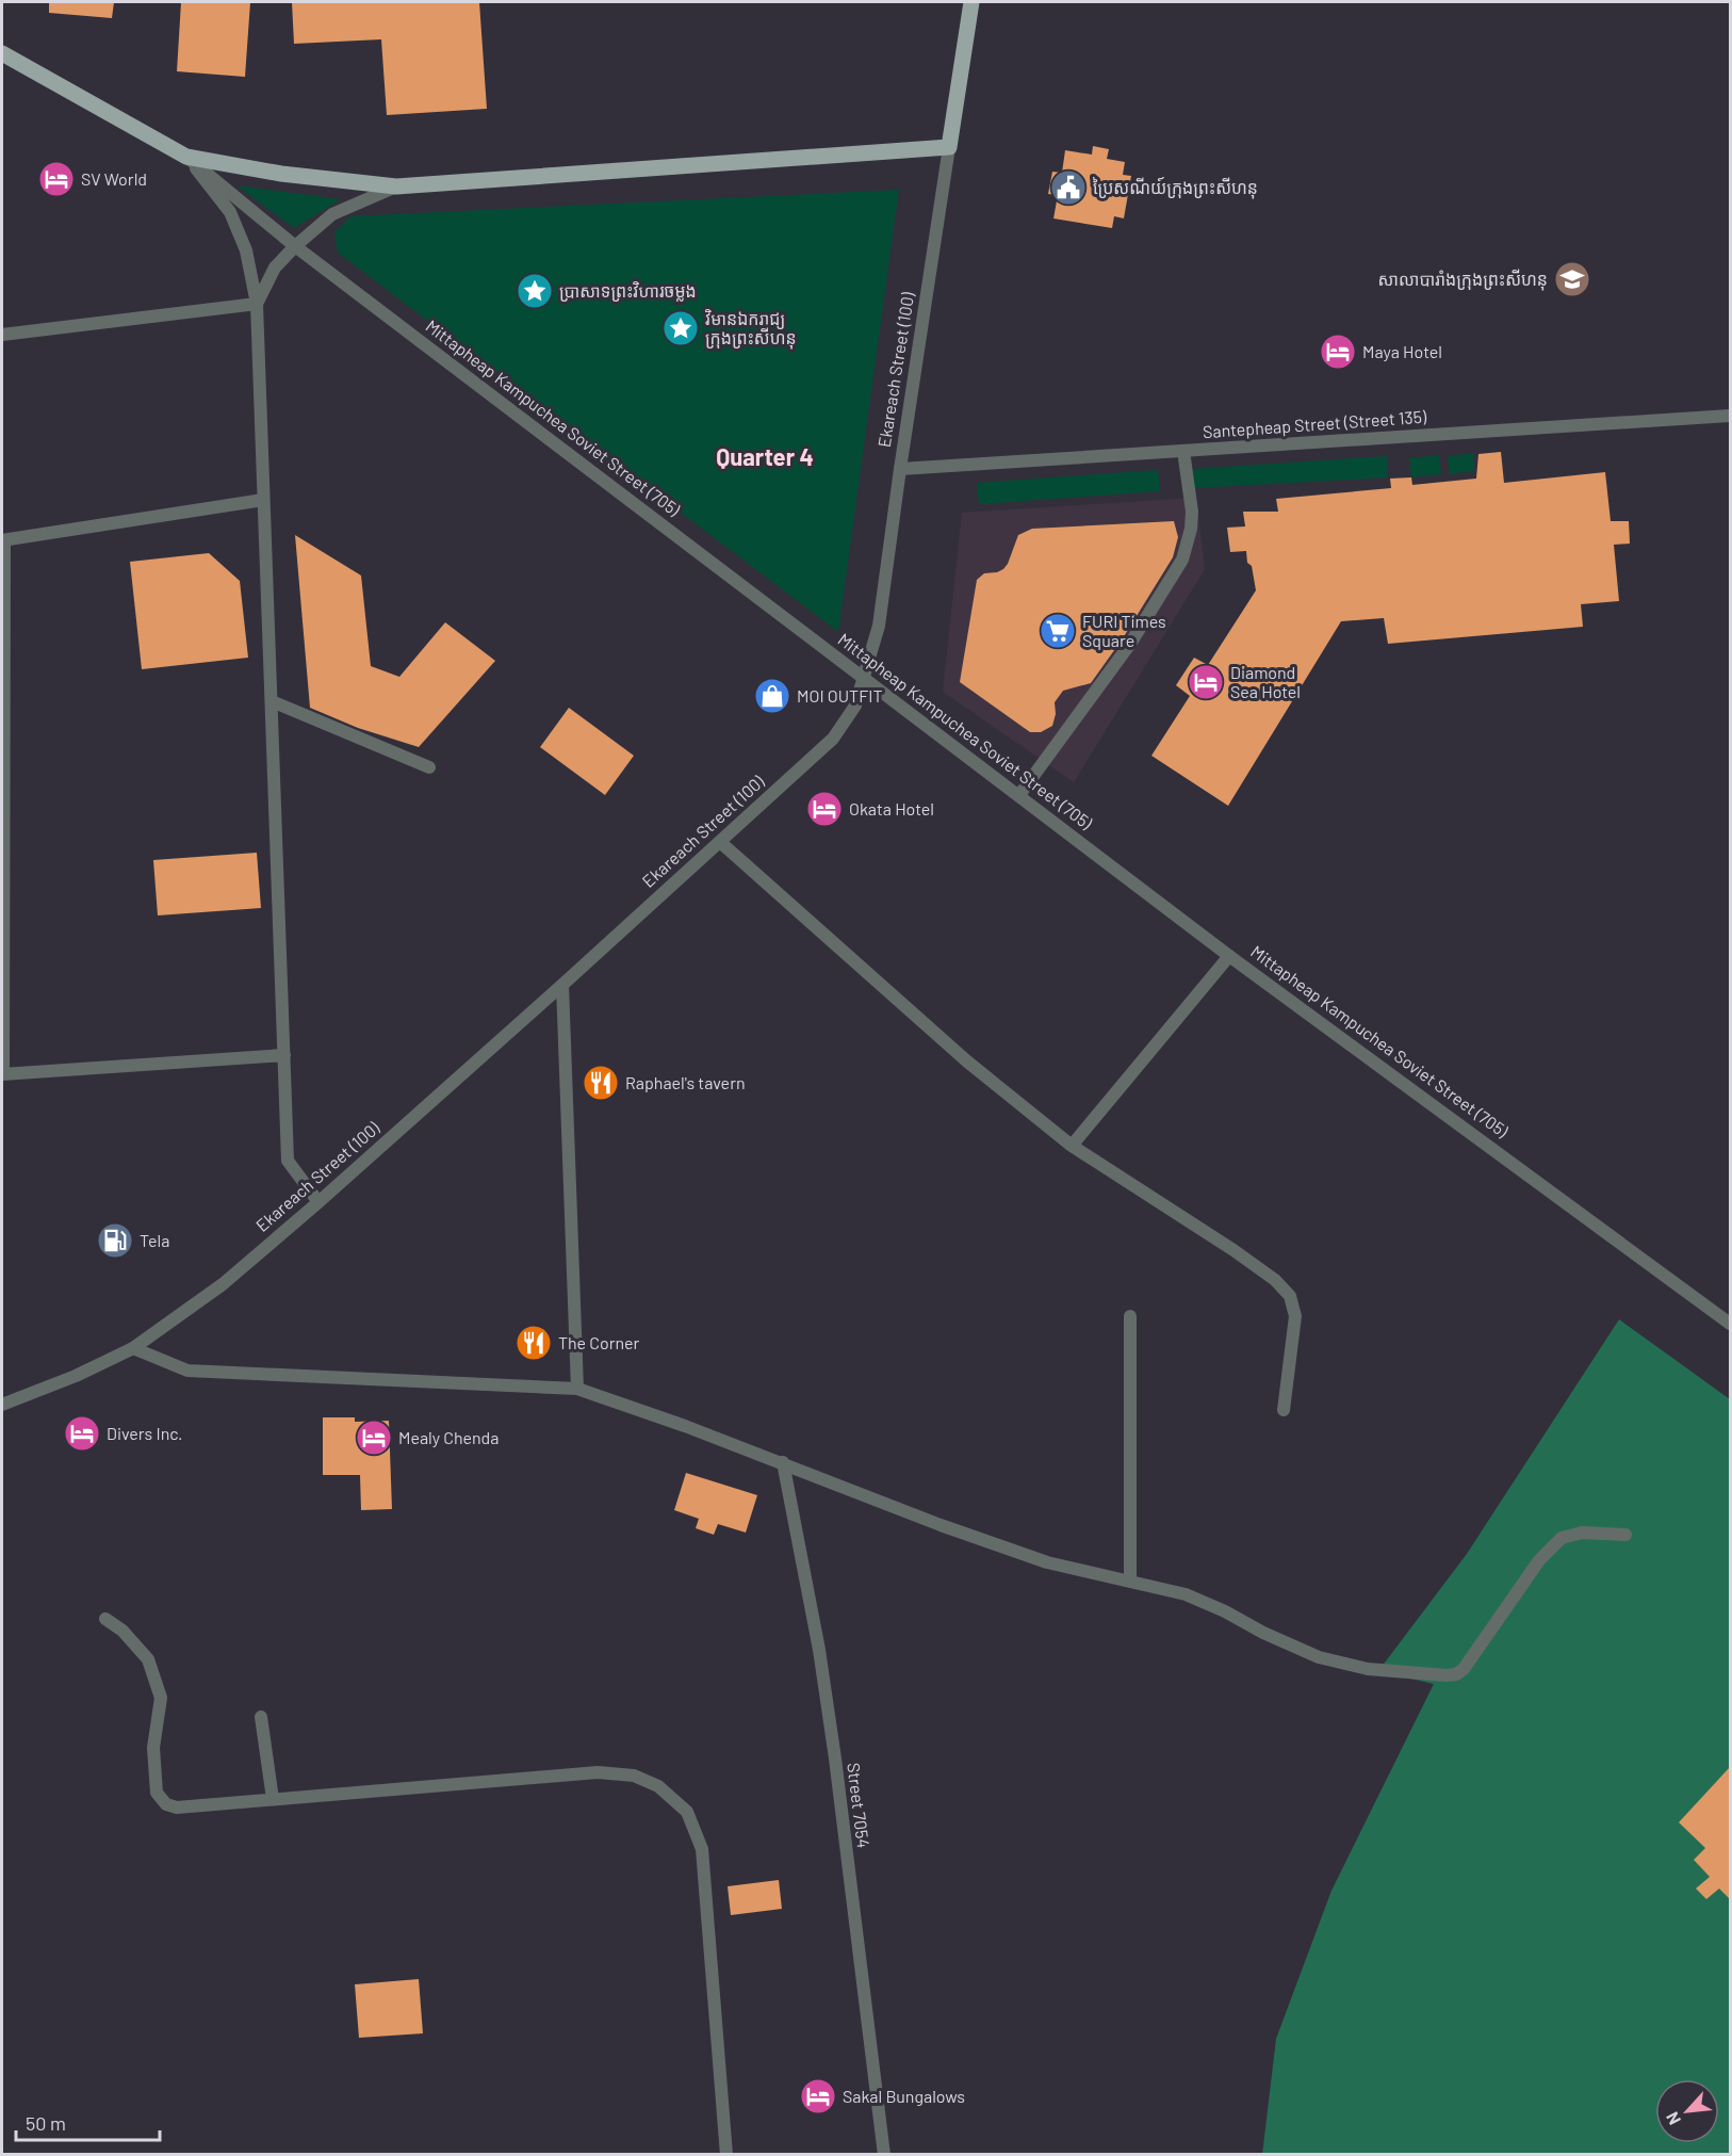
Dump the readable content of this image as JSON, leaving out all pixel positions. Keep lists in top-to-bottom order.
{
  "streets": {
    "main road": ["Ekareach Street (100)", "Mittapheap Kampuchea Soviet Street (705)"],
    "street": ["Santepheap Street (Street 135)", "Street 7054"]
  },
  "crossings": [
    ["Ekareach Street (100)", "Mittapheap Kampuchea Soviet Street (705)"],
    ["Ekareach Street (100)", "Santepheap Street (Street 135)"]
  ],
  "districts": ["Quarter 4"],
  "places": {
    "hotel": [
      "SV World",
      "Maya Hotel",
      "Diamond Sea Hotel",
      "Okata Hotel",
      "Divers Inc.",
      "Mealy Chenda",
      "Sakal Bungalows"
    ],
    "public building": ["ប្រៃសណីយ៍ក្រុងព្រះសីហនុ"],
    "school or university": ["សាលាបារាំងក្រុងព្រះសីហនុ"],
    "place": ["ប្រាសាទព្រះវិហារចម្លង", "វិមានឯករាជ្យ ក្រុងព្រះសីហនុ"],
    "supermarket": ["FURI Times Square"],
    "shop": ["MOI OUTFIT"],
    "restaurant": ["Raphael's tavern", "The Corner"],
    "fuel station": ["Tela"]
  },
  "scale_bar": "50 m",
  "north": "bottom left"
}
